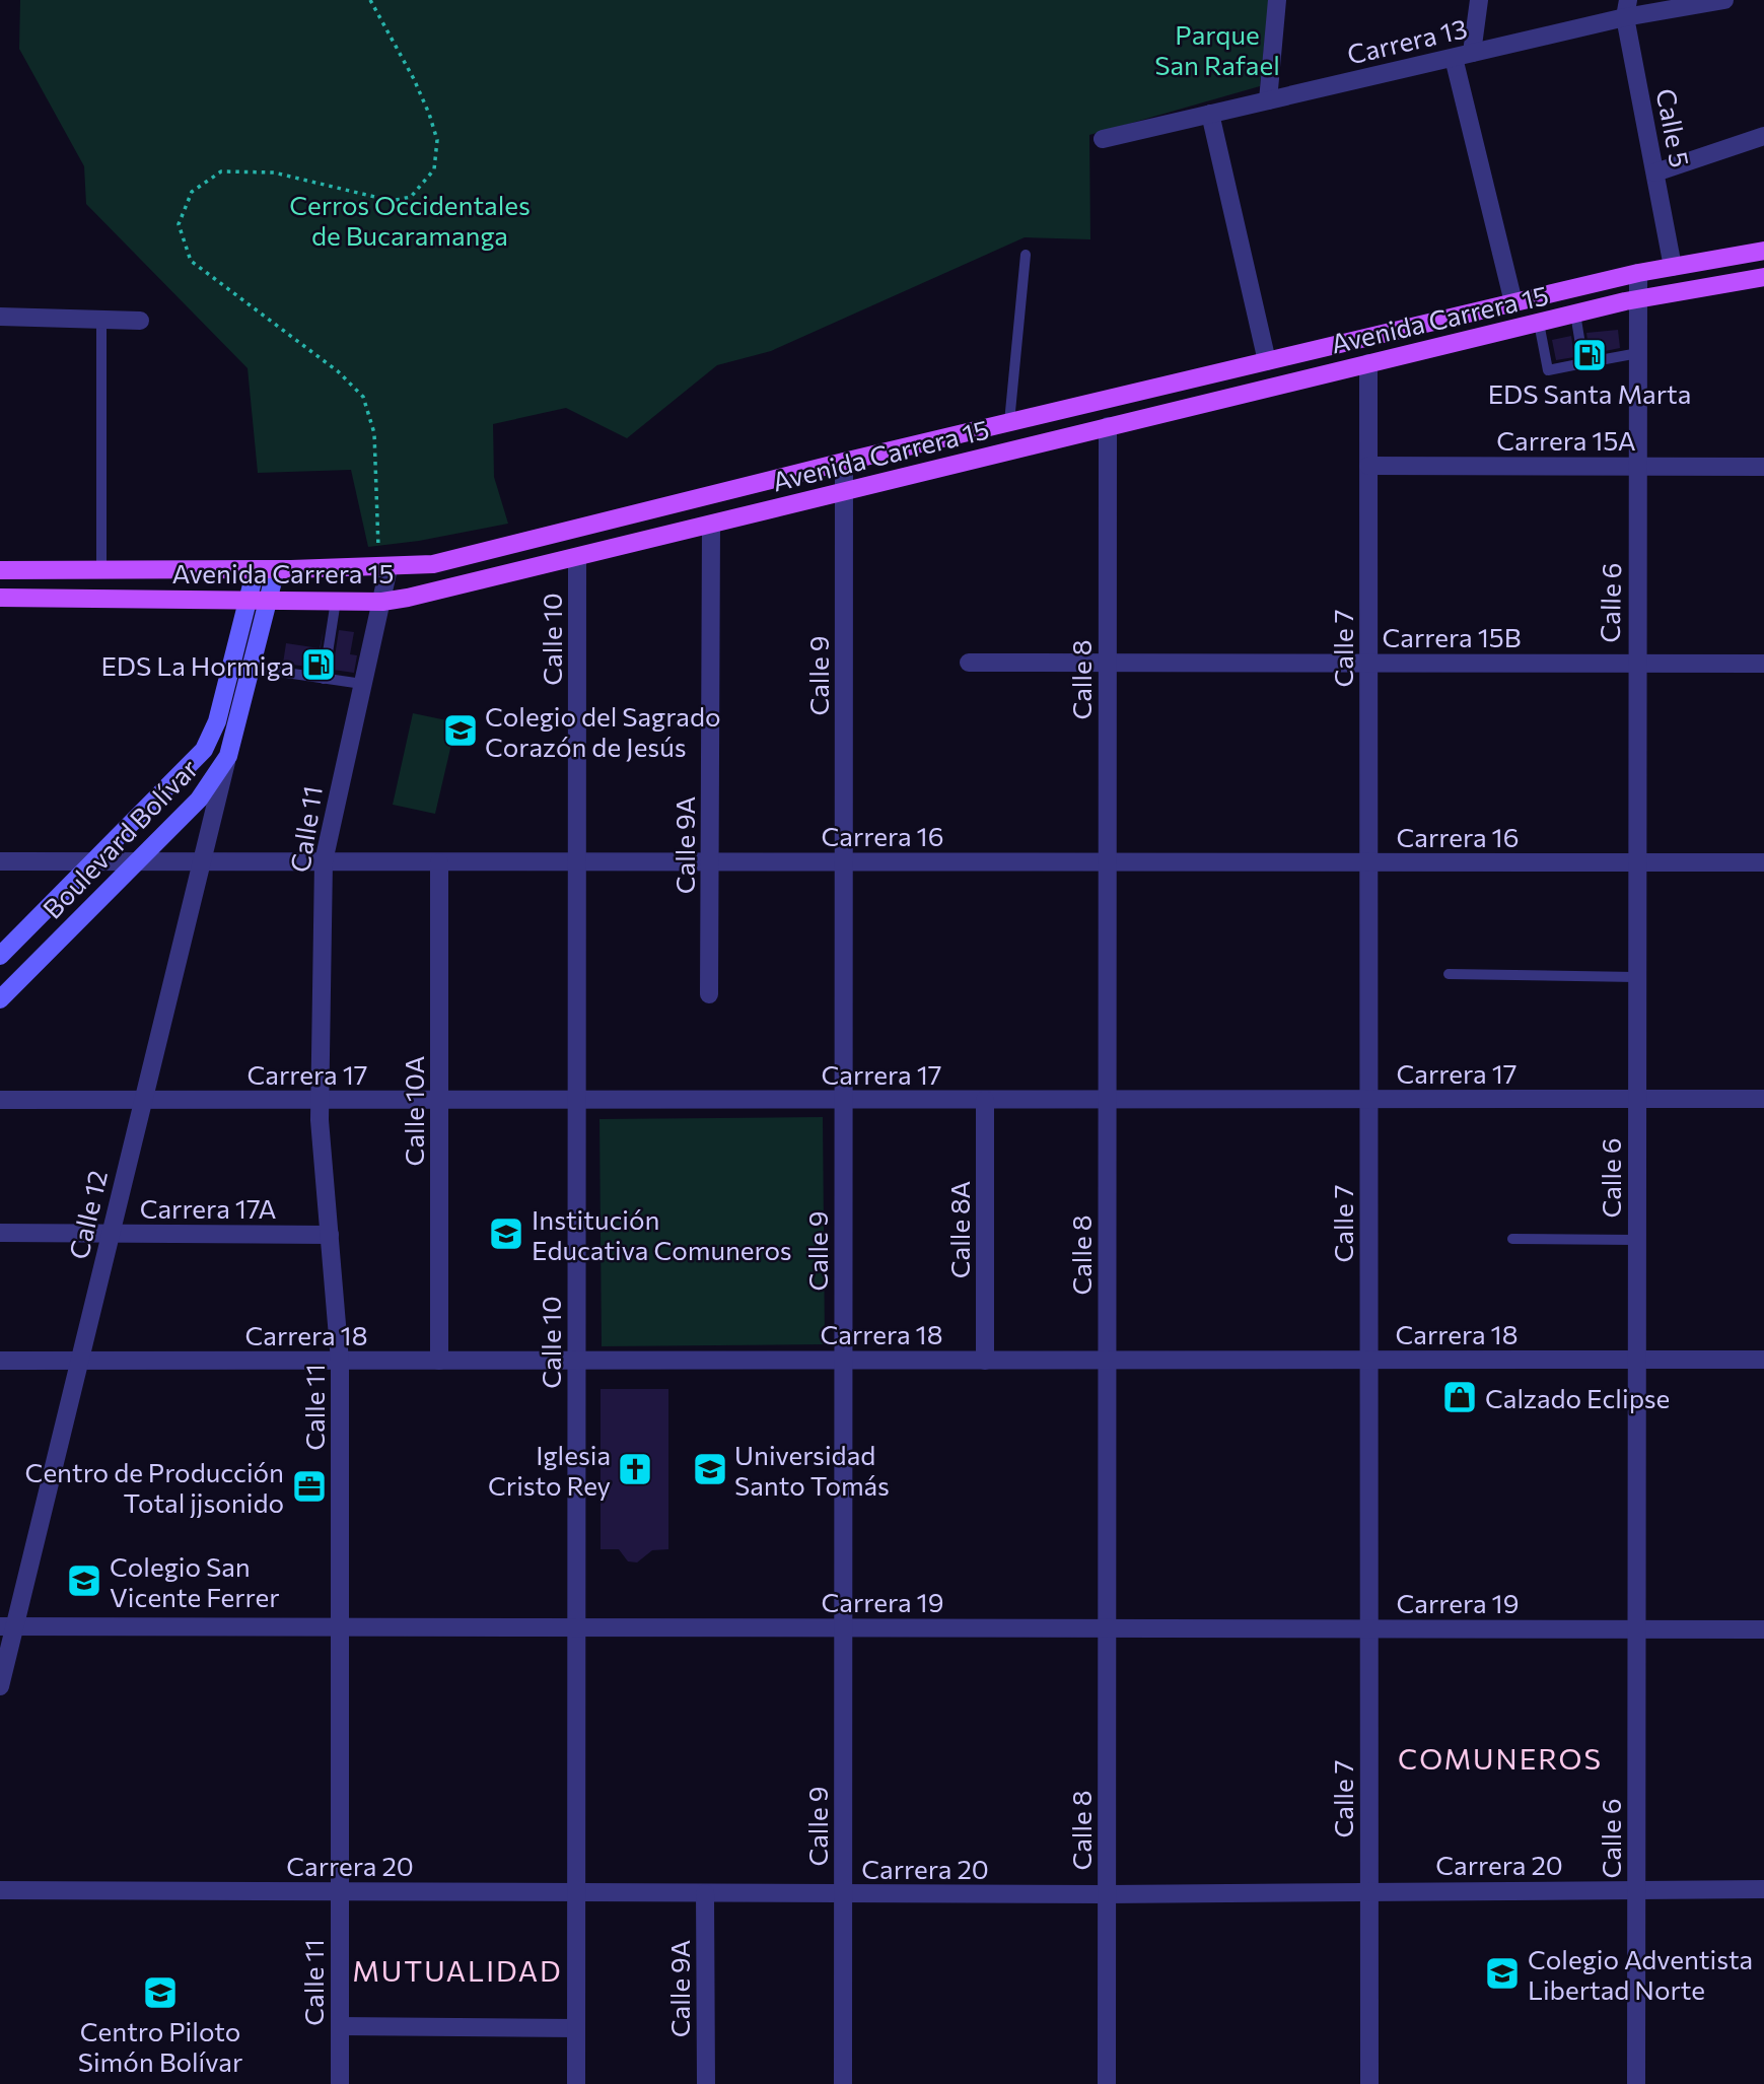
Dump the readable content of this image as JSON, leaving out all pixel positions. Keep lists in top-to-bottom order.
{
  "streets": {
    "main road": ["Avenida Carrera 15", "Boulevard Bolívar"],
    "street": [
      "Carrera 13",
      "Calle 5",
      "Carrera 15A",
      "Calle 6",
      "Carrera 15B",
      "Calle 10",
      "Calle 7",
      "Calle 9",
      "Calle 8",
      "Calle 11",
      "Carrera 16",
      "Calle 9A",
      "Carrera 17",
      "Calle 10A",
      "Carrera 17A",
      "Calle 12",
      "Calle 8A",
      "Carrera 18",
      "Carrera 19",
      "Carrera 20"
    ]
  },
  "crossings": [
    ["Carrera 13", "Calle 5"],
    ["Calle 5", "Avenida Carrera 15"],
    ["Avenida Carrera 15", "Calle 6"],
    ["Avenida Carrera 15", "Calle 10"],
    ["Avenida Carrera 15", "Calle 7"],
    ["Avenida Carrera 15", "Calle 9"],
    ["Avenida Carrera 15", "Calle 8"],
    ["Avenida Carrera 15", "Calle 11"],
    ["Avenida Carrera 15", "Boulevard Bolívar"],
    ["Avenida Carrera 15", "Calle 9A"],
    ["Carrera 15A", "Calle 6"],
    ["Carrera 15A", "Calle 7"],
    ["Calle 6", "Carrera 15B"],
    ["Calle 6", "Carrera 16"],
    ["Calle 6", "Carrera 17"],
    ["Calle 6", "Carrera 18"],
    ["Calle 6", "Carrera 19"],
    ["Calle 6", "Carrera 20"],
    ["Carrera 15B", "Calle 7"],
    ["Carrera 15B", "Calle 8"],
    ["Calle 10", "Carrera 16"],
    ["Calle 10", "Carrera 17"],
    ["Calle 10", "Carrera 18"],
    ["Calle 10", "Carrera 19"],
    ["Calle 10", "Carrera 20"],
    ["Calle 7", "Carrera 16"],
    ["Calle 7", "Carrera 17"],
    ["Calle 7", "Carrera 18"],
    ["Calle 7", "Carrera 19"],
    ["Calle 7", "Carrera 20"],
    ["Calle 9", "Carrera 16"],
    ["Calle 9", "Carrera 17"],
    ["Calle 9", "Carrera 18"],
    ["Calle 9", "Carrera 19"],
    ["Calle 9", "Carrera 20"],
    ["Calle 8", "Carrera 16"],
    ["Calle 8", "Carrera 17"],
    ["Calle 8", "Carrera 18"],
    ["Calle 8", "Carrera 19"],
    ["Calle 8", "Carrera 20"],
    ["Calle 11", "Carrera 16"],
    ["Calle 11", "Carrera 17"],
    ["Calle 11", "Carrera 17A"],
    ["Calle 11", "Carrera 18"],
    ["Calle 11", "Carrera 19"],
    ["Calle 11", "Carrera 20"],
    ["Carrera 16", "Boulevard Bolívar"],
    ["Carrera 16", "Calle 9A"],
    ["Carrera 16", "Calle 10A"],
    ["Carrera 16", "Calle 12"],
    ["Boulevard Bolívar", "Calle 12"],
    ["Calle 9A", "Carrera 20"],
    ["Carrera 17", "Calle 10A"],
    ["Carrera 17", "Calle 12"],
    ["Carrera 17", "Calle 8A"],
    ["Calle 10A", "Carrera 18"],
    ["Carrera 17A", "Calle 12"],
    ["Calle 12", "Carrera 18"],
    ["Calle 12", "Carrera 19"],
    ["Calle 8A", "Carrera 18"]
  ],
  "districts": ["COMUNEROS", "MUTUALIDAD"],
  "parks": ["Parque San Rafael", "Cerros Occidentales de Bucaramanga"],
  "places": {
    "fuel station": ["EDS Santa Marta", "EDS La Hormiga"],
    "school or university": [
      "Colegio del Sagrado Corazón de Jesús",
      "Institución Educativa Comuneros",
      "Universidad Santo Tomás",
      "Colegio San Vicente Ferrer",
      "Colegio Adventista Libertad Norte",
      "Centro Piloto Simón Bolívar"
    ],
    "shop": ["Calzado Eclipse"],
    "church": ["Iglesia Cristo Rey"],
    "office": ["Centro de Producción Total jjsonido"]
  }
}
